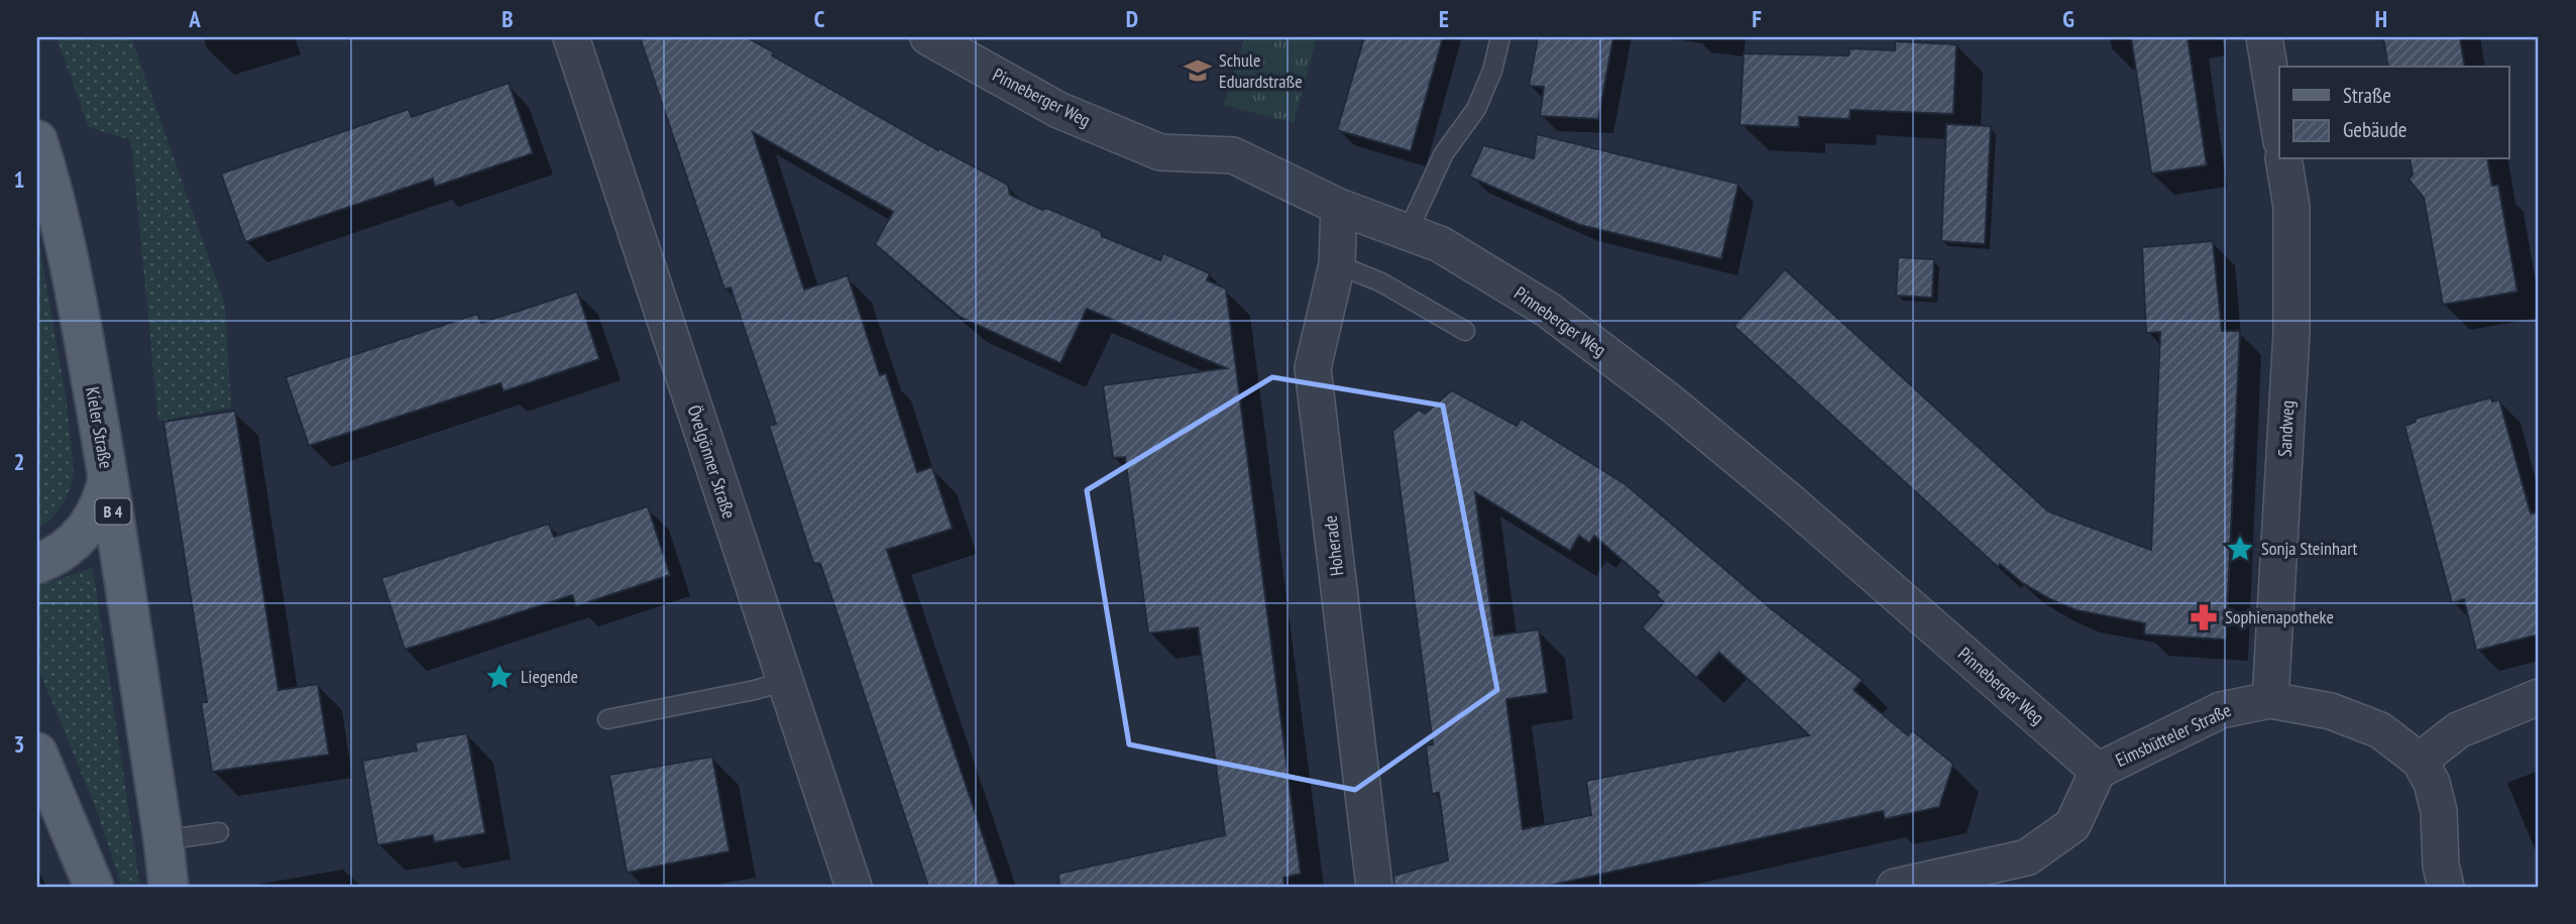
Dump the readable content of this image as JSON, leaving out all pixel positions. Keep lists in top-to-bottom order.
{
  "streets": {
    "main road": ["Kieler Straße", "B 4"],
    "street": [
      "Pinneberger Weg",
      "Sandweg",
      "Övelgönner Straße",
      "Hoherade",
      "Eimsbütteler Straße"
    ]
  },
  "crossings": [
    ["Pinneberger Weg", "Hoherade"],
    ["Pinneberger Weg", "Eimsbütteler Straße"],
    ["Kieler Straße", "B 4"],
    ["Sandweg", "Eimsbütteler Straße"]
  ],
  "places": {
    "school or university": ["Schule Eduardstraße"],
    "place": ["Sonja Steinhart", "Liegende"],
    "pharmacy": ["Sophienapotheke"]
  },
  "legend": ["Straße", "Gebäude"],
  "grid": {
    "columns": [
      "A",
      "B",
      "C",
      "D",
      "E",
      "F",
      "G",
      "H"
    ],
    "rows": ["1", "2", "3"]
  }
}
